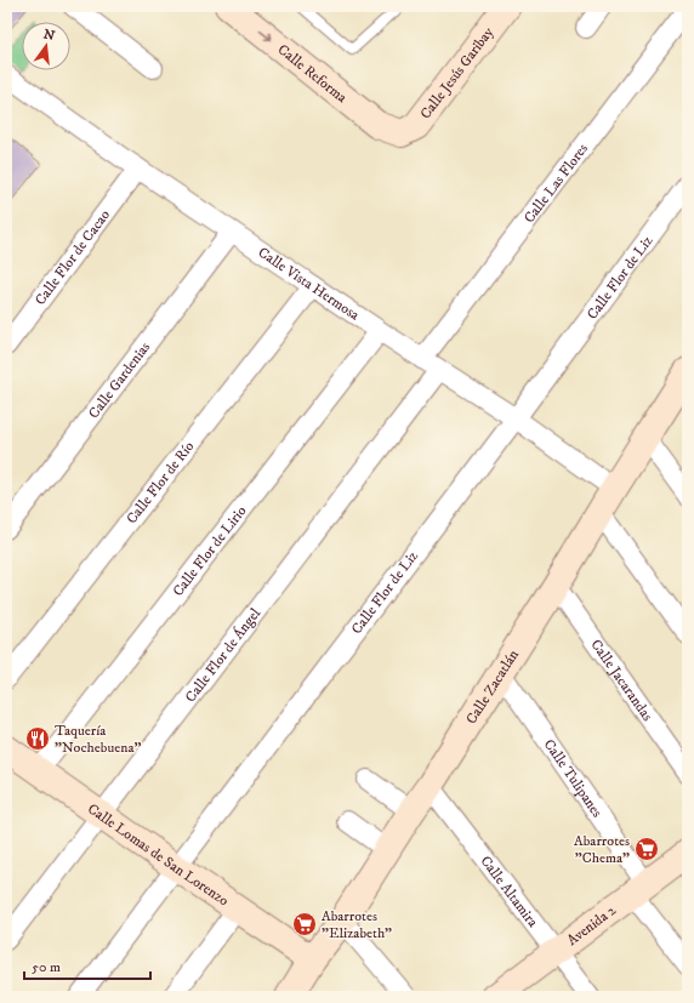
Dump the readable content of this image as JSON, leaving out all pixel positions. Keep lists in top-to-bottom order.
{
  "streets": {
    "street": [
      "Calle Reforma",
      "Calle Jesús Garibay",
      "Calle Las Flores",
      "Calle Flor de Cacao",
      "Calle Flor de Liz",
      "Calle Vista Hermosa",
      "Calle Gardenias",
      "Calle Flor de Río",
      "Calle Flor de Lirio",
      "Calle Flor de Ángel",
      "Calle Jacarandas",
      "Calle Zacatlán",
      "Calle Tulipanes",
      "Calle Lomas de San Lorenzo",
      "Calle Altamira",
      "Avenida 2"
    ]
  },
  "crossings": [
    ["Calle Reforma", "Calle Jesús Garibay"],
    ["Calle Las Flores", "Calle Vista Hermosa"],
    ["Calle Flor de Cacao", "Calle Vista Hermosa"],
    ["Calle Flor de Liz", "Calle Vista Hermosa"],
    ["Calle Flor de Liz", "Calle Lomas de San Lorenzo"],
    ["Calle Vista Hermosa", "Calle Gardenias"],
    ["Calle Vista Hermosa", "Calle Flor de Río"],
    ["Calle Vista Hermosa", "Calle Flor de Lirio"],
    ["Calle Vista Hermosa", "Calle Flor de Ángel"],
    ["Calle Vista Hermosa", "Calle Zacatlán"],
    ["Calle Flor de Lirio", "Calle Lomas de San Lorenzo"],
    ["Calle Flor de Ángel", "Calle Lomas de San Lorenzo"],
    ["Calle Jacarandas", "Calle Zacatlán"],
    ["Calle Zacatlán", "Calle Tulipanes"],
    ["Calle Zacatlán", "Calle Lomas de San Lorenzo"],
    ["Calle Zacatlán", "Calle Altamira"],
    ["Calle Tulipanes", "Avenida 2"],
    ["Calle Altamira", "Avenida 2"]
  ],
  "one_way": ["Calle Reforma"],
  "places": {
    "restaurant": ["Taquería \"Nochebuena\""],
    "supermarket": ["Abarrotes \"Chema\"", "Abarrotes \"Elizabeth\""]
  },
  "scale_bar": "50 m",
  "north": "top"
}
